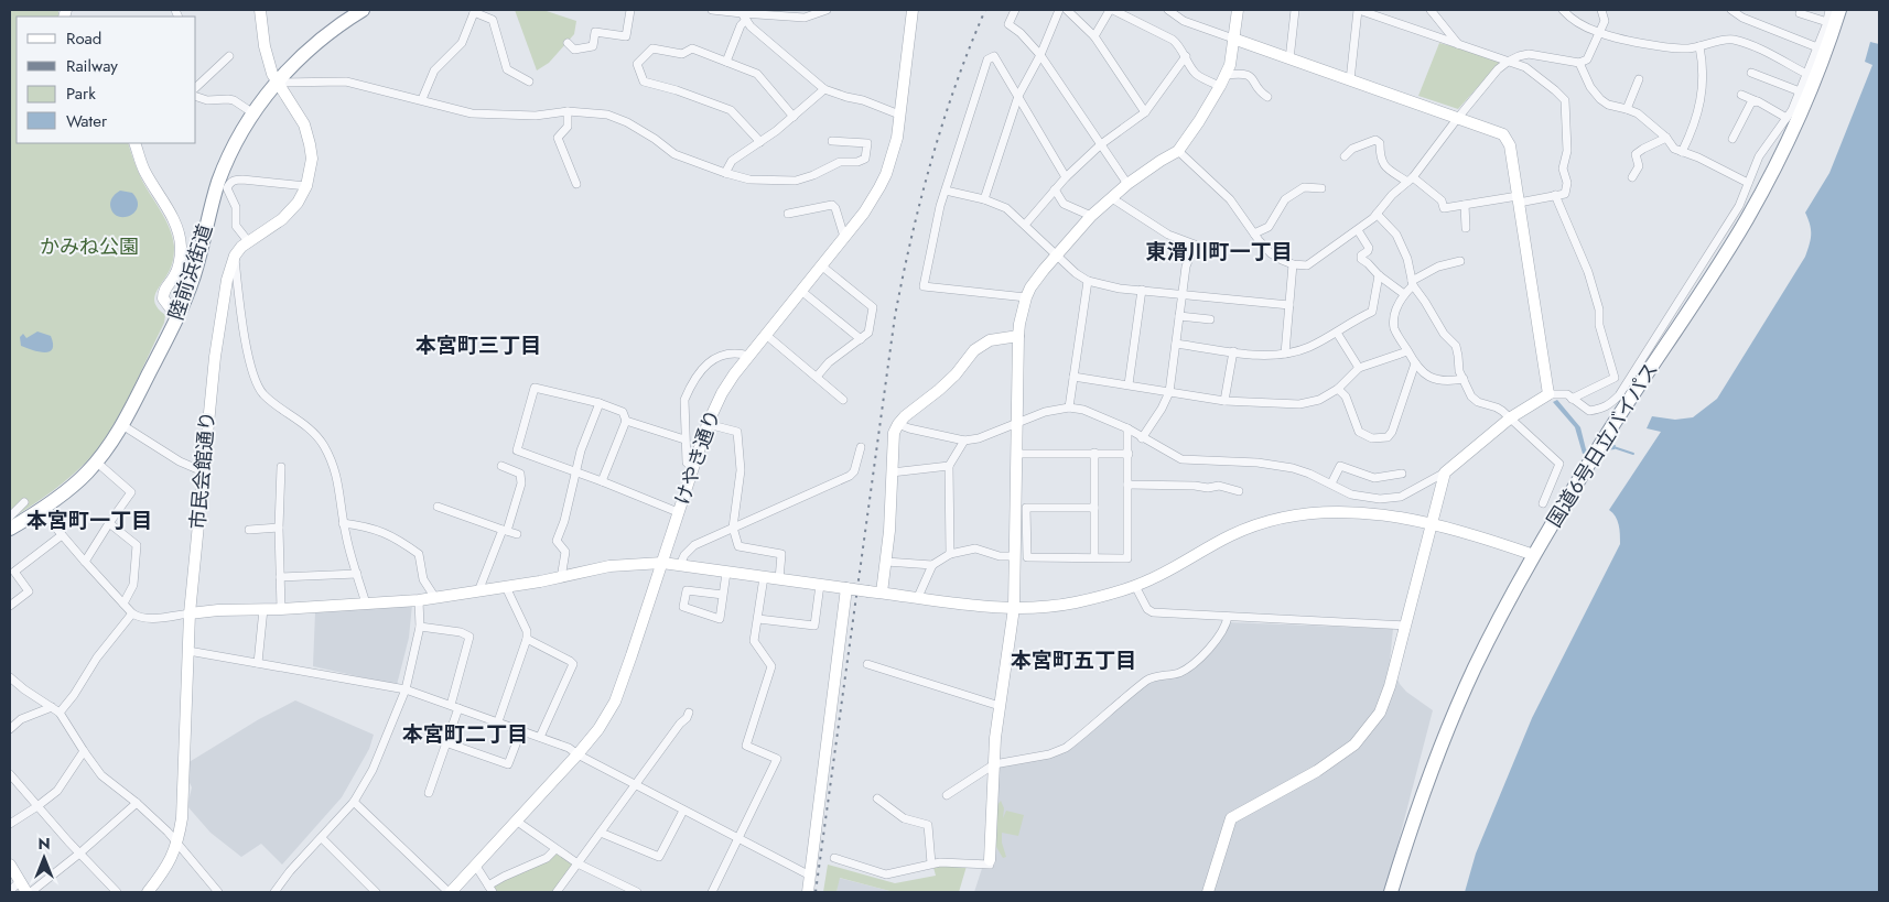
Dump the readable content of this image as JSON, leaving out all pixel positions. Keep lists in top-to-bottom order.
{
  "streets": {
    "highway": ["陸前浜街道", "国道6号日立バイパス"],
    "street": ["けやき通り", "市民会館通り"]
  },
  "crossings": [
    ["陸前浜街道", "市民会館通り"]
  ],
  "districts": [
    "東滑川町一丁目",
    "本宮町三丁目",
    "本宮町一丁目",
    "本宮町五丁目",
    "本宮町二丁目"
  ],
  "parks": ["かみね公園"],
  "legend": [
    "Road",
    "Railway",
    "Park",
    "Water"
  ],
  "north": "top"
}
